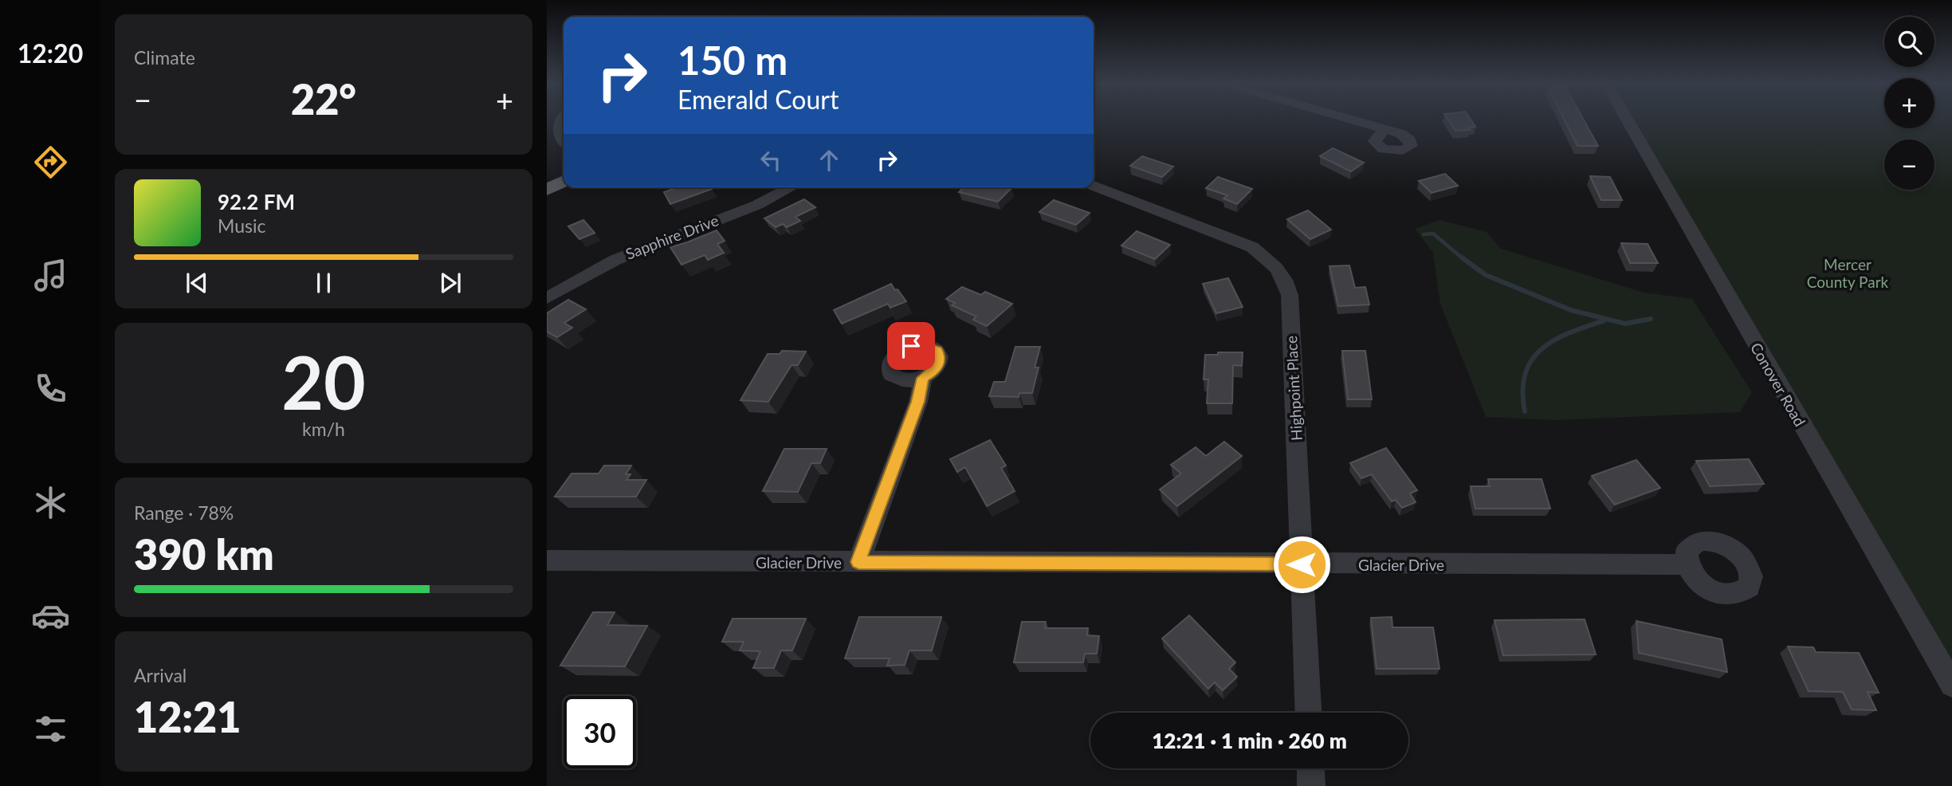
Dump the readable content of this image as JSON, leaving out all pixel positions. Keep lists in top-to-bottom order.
{
  "streets": {
    "street": [
      "Sapphire Drive",
      "Conover Road",
      "Highpoint Place",
      "Glacier Drive"
    ]
  },
  "crossings": [
    ["Highpoint Place", "Glacier Drive"]
  ],
  "parks": ["Mercer County Park"],
  "page": {
    "tabs": "12:20",
    "tile": [
      "Climate",
      ["20", "km/h"],
      ["Range · 78%", "390 km"],
      ["Arrival", "12:21"]
    ],
    "map_buttons": ["+", "−"],
    "turn": ["150 m", "Emerald Court"],
    "heat": ["−", "22°", "+"],
    "song": ["92.2 FM", "Music"],
    "limit": "30",
    "trip": "12:21 · 1 min · 260 m"
  }
}
